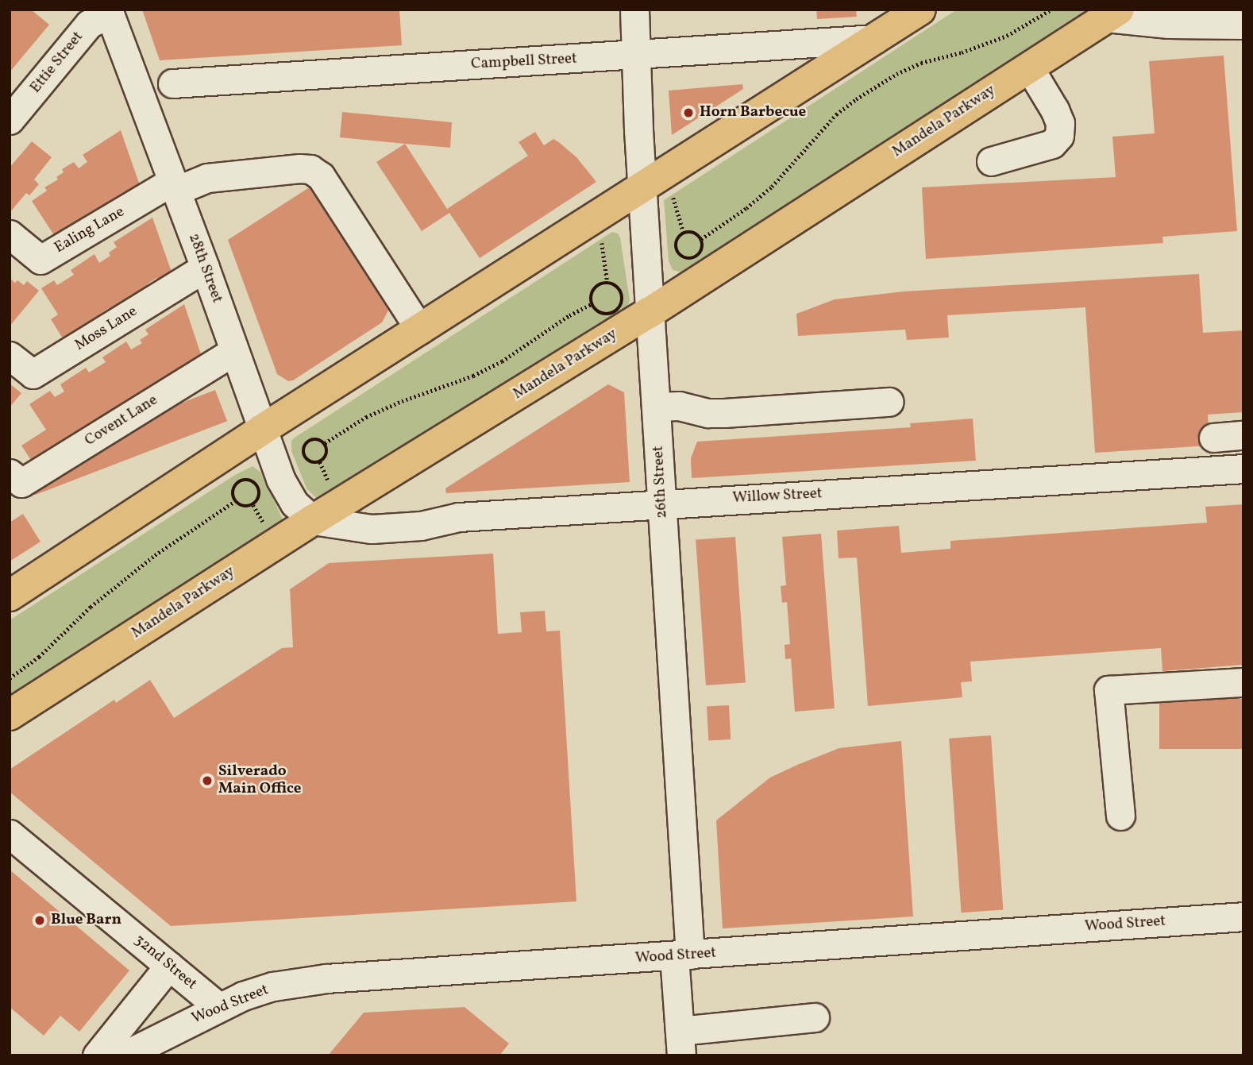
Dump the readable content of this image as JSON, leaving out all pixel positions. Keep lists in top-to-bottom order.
{
  "streets": {
    "main road": ["Mandela Parkway"],
    "street": [
      "Campbell Street",
      "Ettie Street",
      "Ealing Lane",
      "28th Street",
      "Moss Lane",
      "Covent Lane",
      "26th Street",
      "Willow Street",
      "Wood Street",
      "32nd Street"
    ]
  },
  "crossings": [
    ["Campbell Street", "26th Street"],
    ["Ettie Street", "28th Street"],
    ["Mandela Parkway", "28th Street"],
    ["Mandela Parkway", "26th Street"],
    ["Mandela Parkway", "Willow Street"],
    ["Ealing Lane", "28th Street"],
    ["28th Street", "Moss Lane"],
    ["28th Street", "Covent Lane"],
    ["28th Street", "Willow Street"],
    ["26th Street", "Willow Street"],
    ["26th Street", "Wood Street"],
    ["Wood Street", "32nd Street"]
  ],
  "places": ["Horn Barbecue", "Silverado Main Office", "Blue Barn"]
}
